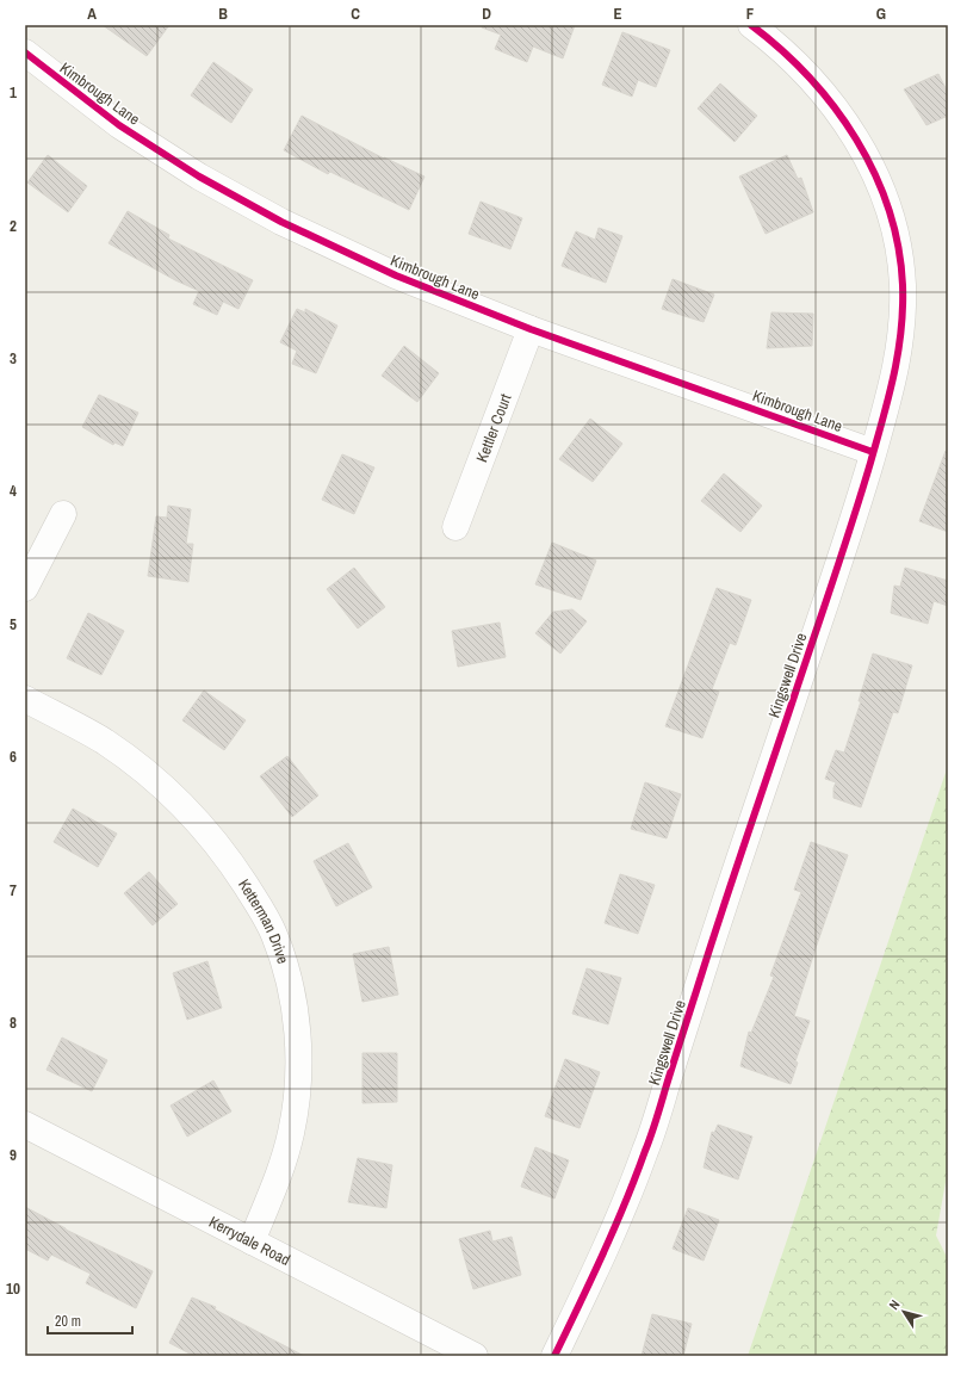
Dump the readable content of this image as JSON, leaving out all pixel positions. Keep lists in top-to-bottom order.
{
  "streets": {
    "street": [
      "Kimbrough Lane",
      "Kettler Court",
      "Kingswell Drive",
      "Ketterman Drive",
      "Kerrydale Road"
    ]
  },
  "crossings": [
    ["Kimbrough Lane", "Kettler Court"],
    ["Kimbrough Lane", "Kingswell Drive"],
    ["Ketterman Drive", "Kerrydale Road"]
  ],
  "scale_bar": "20 m",
  "north": "top left",
  "grid": {
    "columns": [
      "A",
      "B",
      "C",
      "D",
      "E",
      "F",
      "G"
    ],
    "rows": [
      "1",
      "2",
      "3",
      "4",
      "5",
      "6",
      "7",
      "8",
      "9",
      "10"
    ]
  }
}
